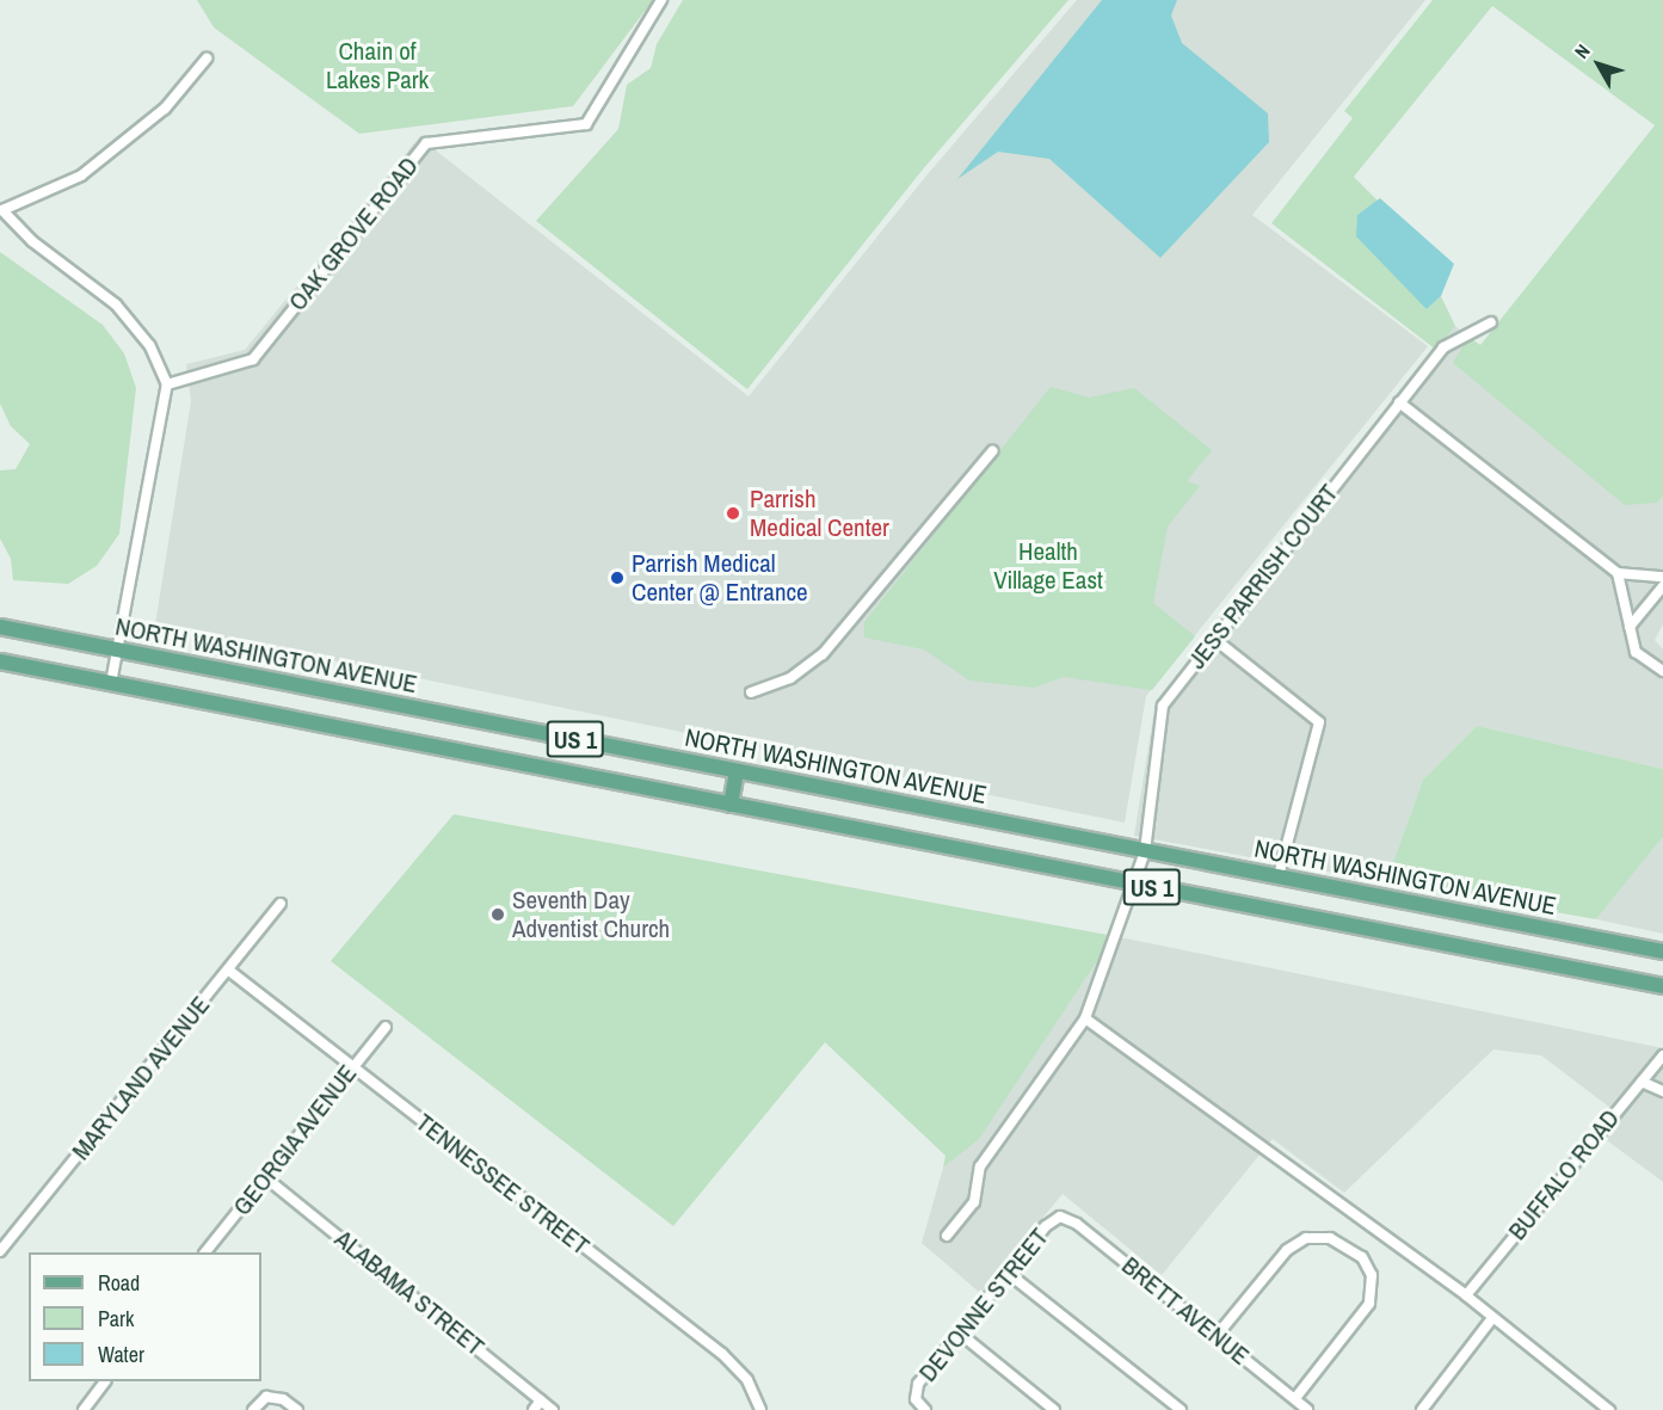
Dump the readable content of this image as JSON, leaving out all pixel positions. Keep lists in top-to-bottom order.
{
  "streets": {
    "main road": ["NORTH WASHINGTON AVENUE", "US 1"],
    "street": [
      "OAK GROVE ROAD",
      "JESS PARRISH COURT",
      "MARYLAND AVENUE",
      "GEORGIA AVENUE",
      "BUFFALO ROAD",
      "TENNESSEE STREET",
      "ALABAMA STREET",
      "DEVONNE STREET",
      "BRETT AVENUE"
    ]
  },
  "crossings": [
    ["JESS PARRISH COURT", "NORTH WASHINGTON AVENUE"],
    ["JESS PARRISH COURT", "US 1"],
    ["MARYLAND AVENUE", "TENNESSEE STREET"],
    ["GEORGIA AVENUE", "TENNESSEE STREET"],
    ["GEORGIA AVENUE", "ALABAMA STREET"],
    ["DEVONNE STREET", "BRETT AVENUE"]
  ],
  "parks": ["Chain of Lakes Park", "Health Village East"],
  "places": ["Parrish Medical Center", "Parrish Medical Center @ Entrance", "Seventh Day Adventist Church"],
  "legend": ["Road", "Park", "Water"],
  "north": "top left"
}
